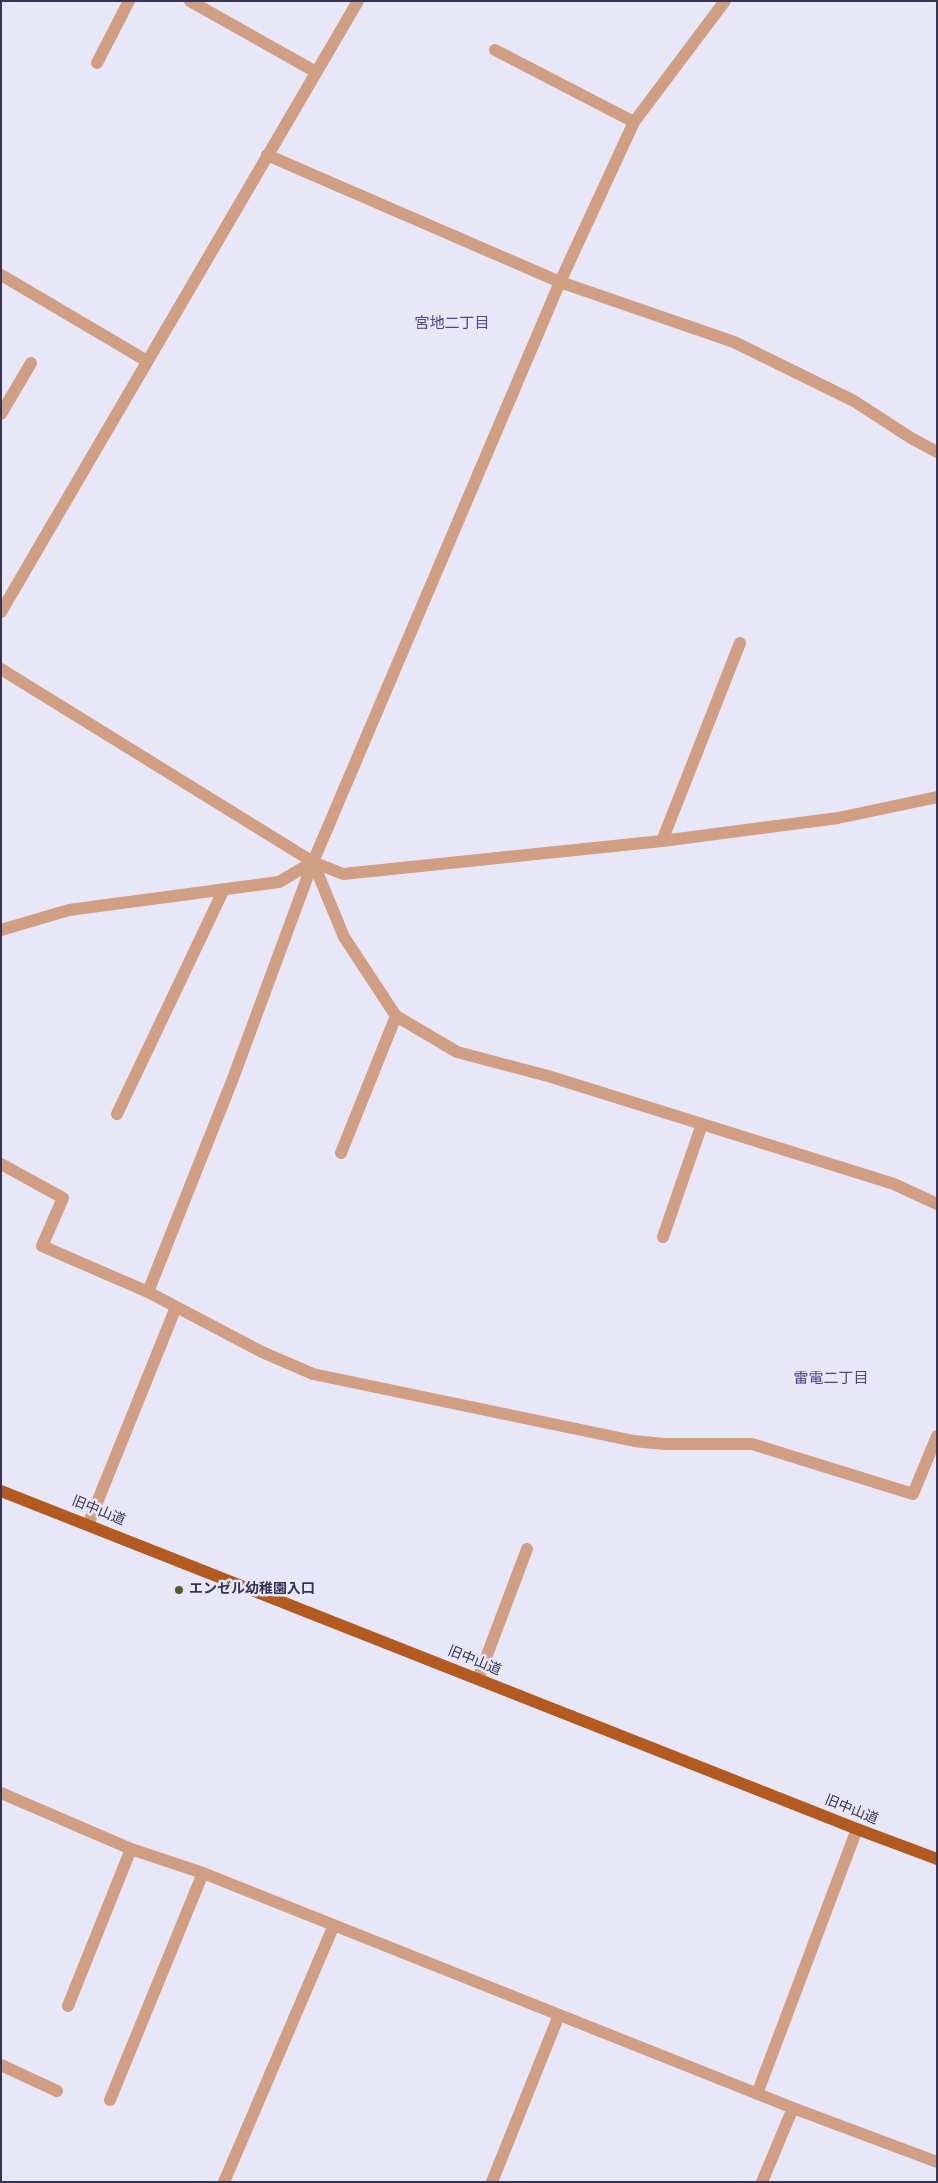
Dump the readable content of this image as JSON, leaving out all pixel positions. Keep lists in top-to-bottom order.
{
  "streets": {
    "main road": ["旧中山道"]
  },
  "districts": ["宮地二丁目", "雷電二丁目"],
  "places": ["エンゼル幼稚園入口"]
}
